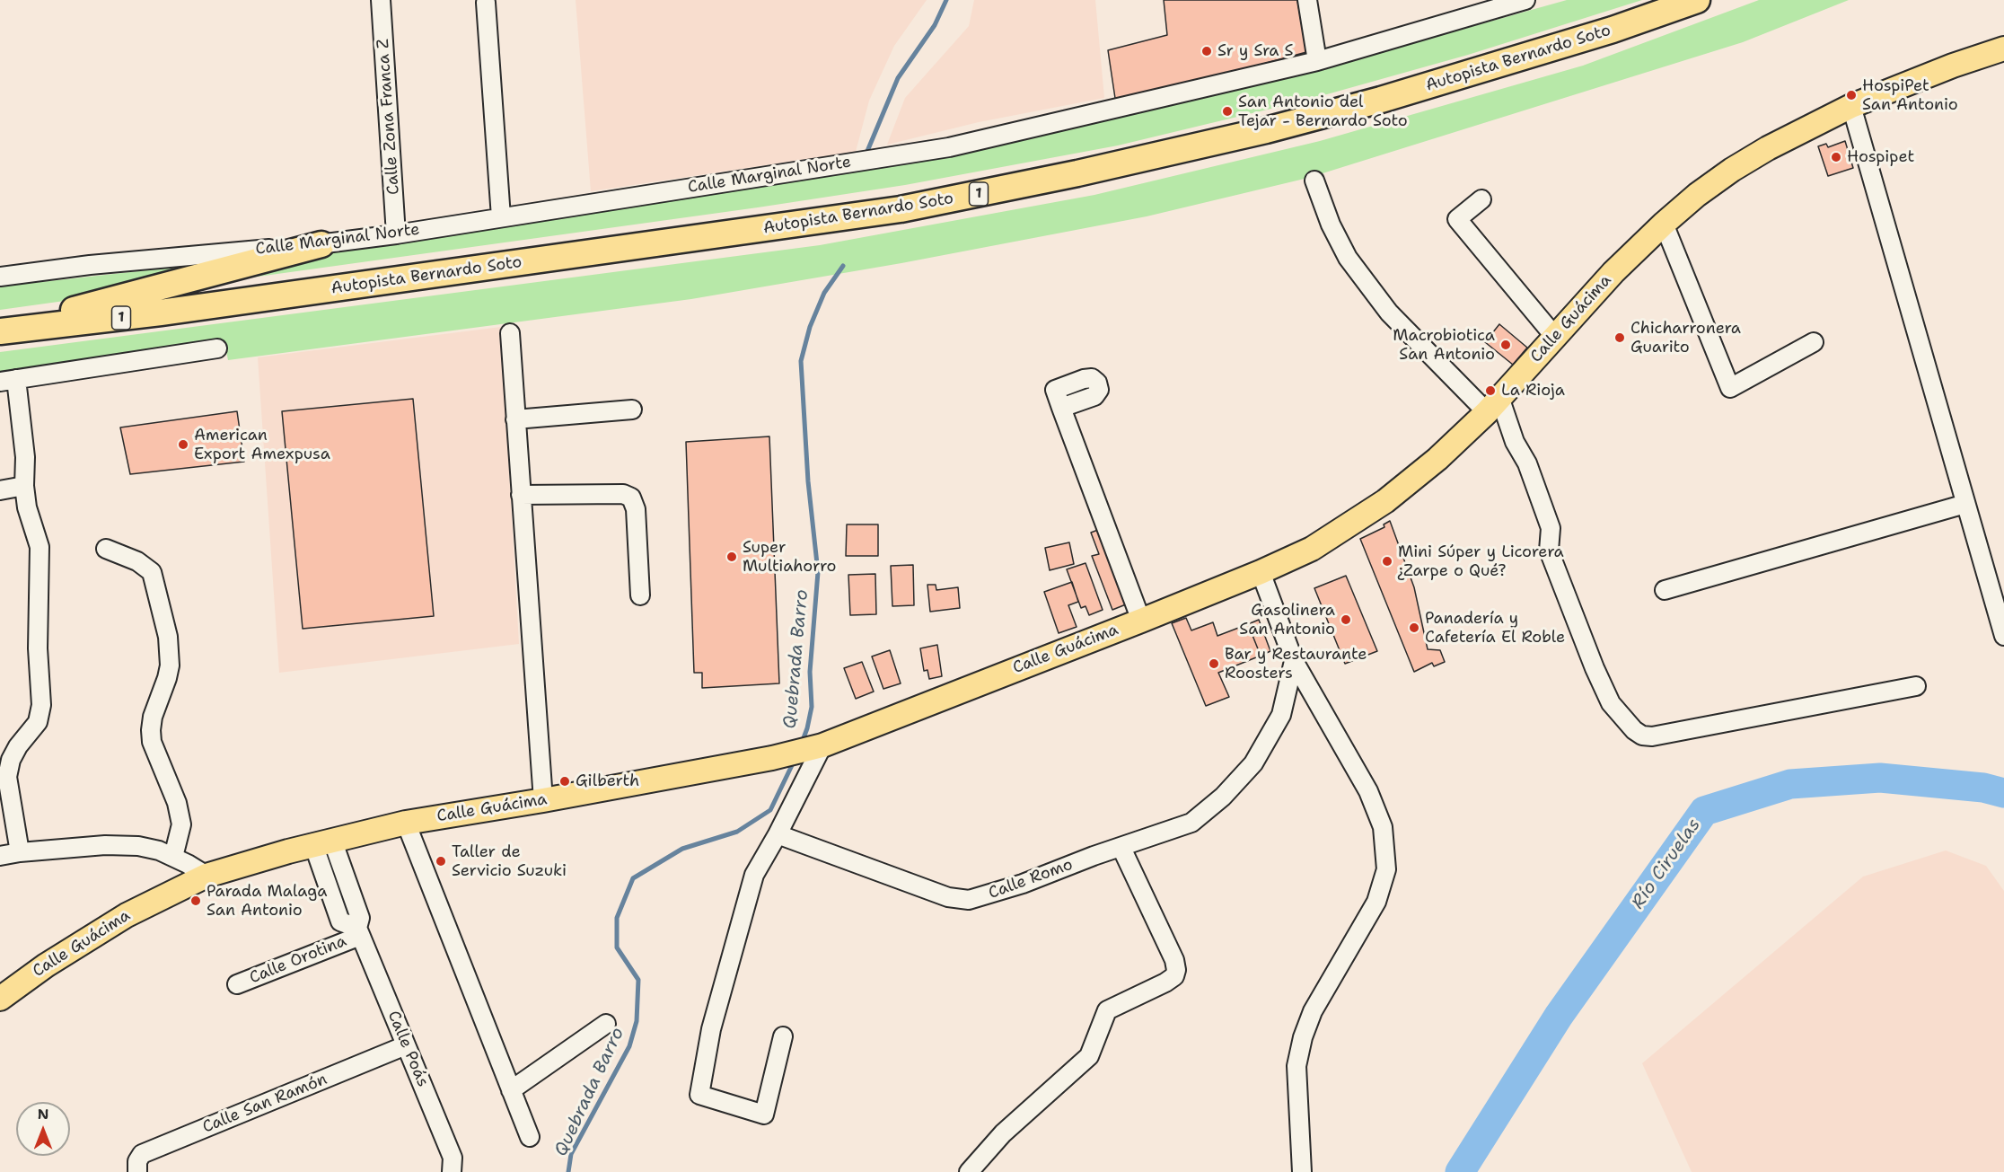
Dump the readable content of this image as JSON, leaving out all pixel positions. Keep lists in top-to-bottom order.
{
  "streets": {
    "highway": ["Autopista Bernardo Soto", "1"],
    "main road": ["Calle Guácima"],
    "street": [
      "Calle Zona Franca Z",
      "Calle Marginal Norte",
      "Calle Romo",
      "Calle Orotina",
      "Calle Poás",
      "Calle San Ramón"
    ]
  },
  "crossings": [
    ["Calle Zona Franca Z", "Calle Marginal Norte"],
    ["Calle Guácima", "Calle Poás"],
    ["Calle Orotina", "Calle Poás"],
    ["Calle Poás", "Calle San Ramón"]
  ],
  "water": ["Quebrada Barro", "Río Ciruelas"],
  "places": [
    "Sr y Sra S",
    "HospiPet San Antonio",
    "San Antonio del Tejar - Bernardo Soto",
    "Hospipet",
    "Chicharronera Guarito",
    "Macrobiotica San Antonio",
    "La Rioja",
    "American Export Amexpusa",
    "Super Multiahorro",
    "Mini Súper y Licorera ¿Zarpe o Qué?",
    "Gasolinera San Antonio",
    "Panadería y Cafetería El Roble",
    "Bar y Restaurante Roosters",
    "Gilberth",
    "Taller de Servicio Suzuki",
    "Parada Malaga San Antonio"
  ],
  "north": "top"
}
